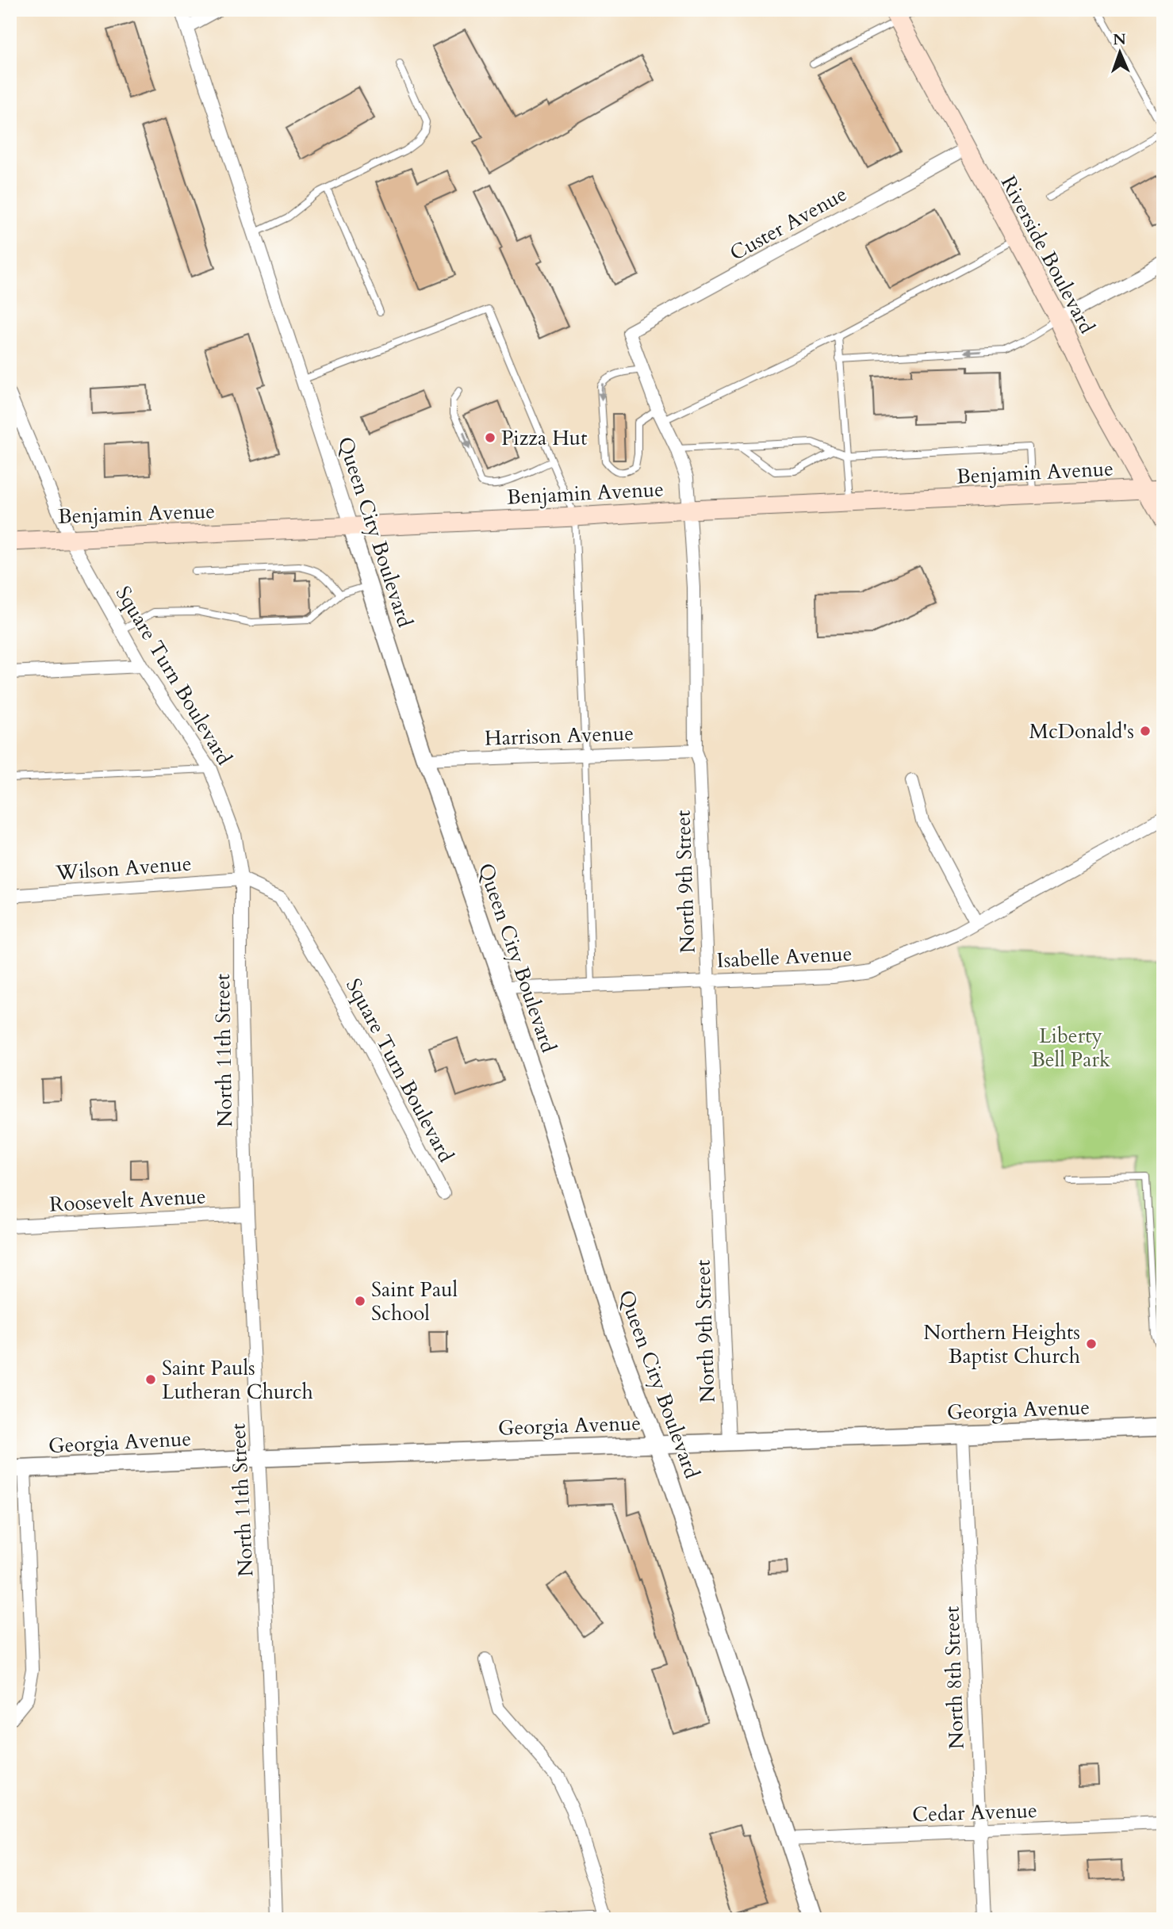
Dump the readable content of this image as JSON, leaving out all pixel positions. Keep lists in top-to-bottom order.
{
  "streets": {
    "main road": ["Riverside Boulevard", "Benjamin Avenue"],
    "street": [
      "Custer Avenue",
      "Queen City Boulevard",
      "Square Turn Boulevard",
      "Harrison Avenue",
      "Wilson Avenue",
      "North 9th Street",
      "Isabelle Avenue",
      "North 11th Street",
      "Roosevelt Avenue",
      "Georgia Avenue",
      "North 8th Street",
      "Cedar Avenue"
    ]
  },
  "crossings": [
    ["Custer Avenue", "Riverside Boulevard"],
    ["Custer Avenue", "North 9th Street"],
    ["Riverside Boulevard", "Benjamin Avenue"],
    ["Benjamin Avenue", "Queen City Boulevard"],
    ["Benjamin Avenue", "Square Turn Boulevard"],
    ["Benjamin Avenue", "North 9th Street"],
    ["Queen City Boulevard", "Harrison Avenue"],
    ["Queen City Boulevard", "Isabelle Avenue"],
    ["Queen City Boulevard", "Georgia Avenue"],
    ["Queen City Boulevard", "Cedar Avenue"],
    ["Square Turn Boulevard", "Wilson Avenue"],
    ["Square Turn Boulevard", "North 11th Street"],
    ["Harrison Avenue", "North 9th Street"],
    ["Wilson Avenue", "North 11th Street"],
    ["North 9th Street", "Isabelle Avenue"],
    ["North 9th Street", "Georgia Avenue"],
    ["North 11th Street", "Roosevelt Avenue"],
    ["North 11th Street", "Georgia Avenue"],
    ["Georgia Avenue", "North 8th Street"],
    ["North 8th Street", "Cedar Avenue"]
  ],
  "parks": ["Liberty Bell Park"],
  "places": [
    "Pizza Hut",
    "McDonald's",
    "Saint Paul School",
    "Northern Heights Baptist Church",
    "Saint Pauls Lutheran Church"
  ],
  "north": "top"
}
